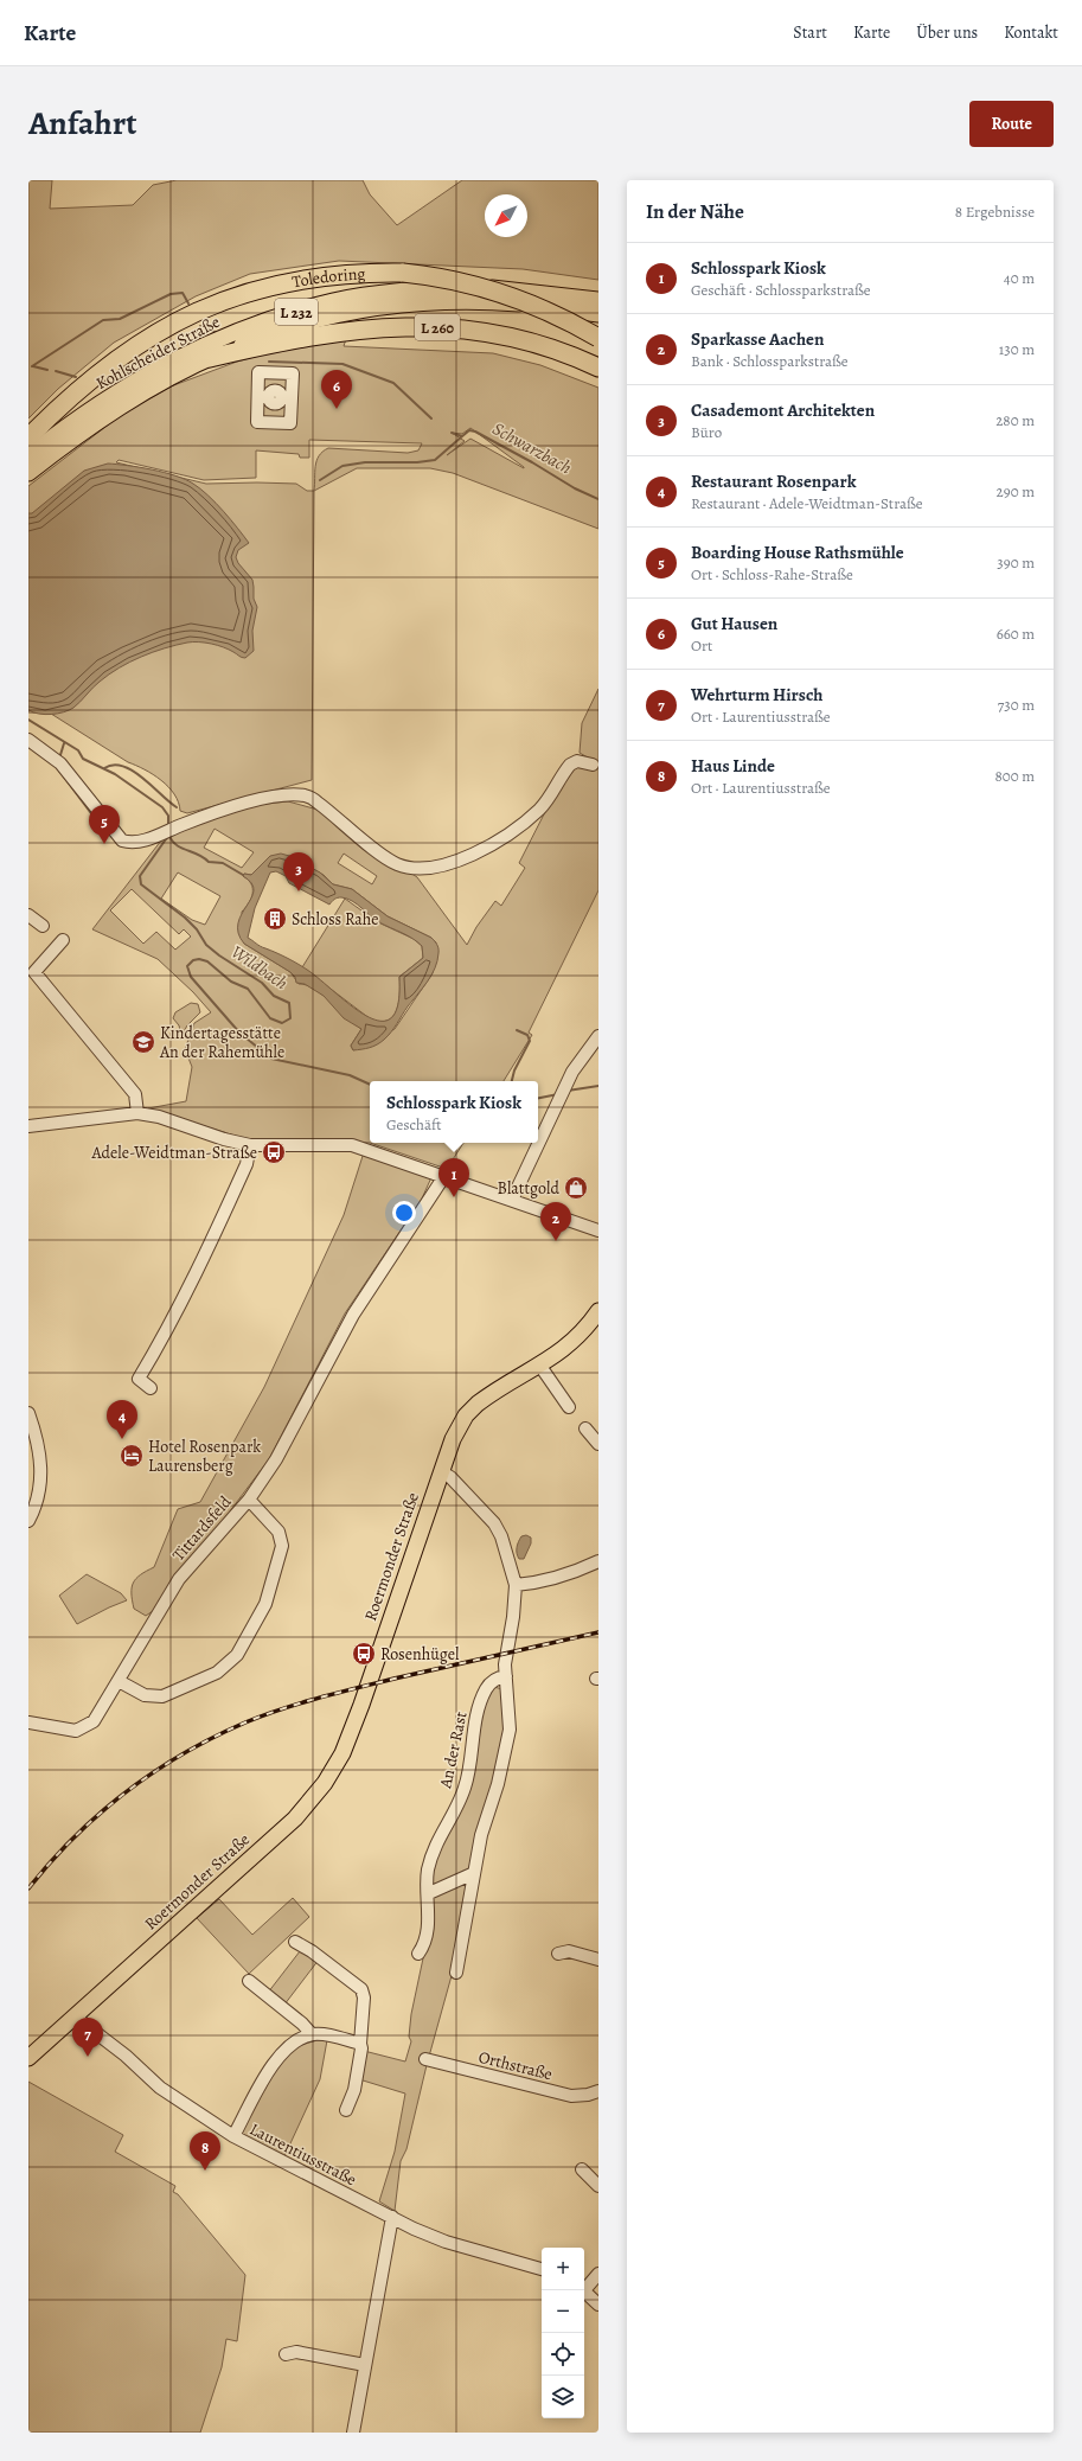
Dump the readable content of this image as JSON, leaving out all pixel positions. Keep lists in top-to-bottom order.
{
  "streets": {
    "highway": ["Toledoring", "L 260"],
    "main road": ["L 232", "Kohlscheider Straße", "Roermonder Straße"],
    "street": [
      "Tittardsfeld",
      "An der Rast",
      "Orthstraße",
      "Laurentiusstraße"
    ]
  },
  "crossings": [
    ["L 260", "Kohlscheider Straße"],
    ["Roermonder Straße", "Laurentiusstraße"]
  ],
  "water": ["Schwarzbach", "Wildbach"],
  "places": {
    "building": ["Schloss Rahe"],
    "school or university": ["Kindertagesstätte An der Rahemühle"],
    "bus stop": ["Adele-Weidtman-Straße", "Rosenhügel"],
    "shop": ["Blattgold"],
    "hotel": ["Hotel Rosenpark Laurensberg"]
  },
  "north": "bottom left",
  "page": {
    "header": "Karte",
    "nav": [
      "Start",
      "Karte",
      "Über uns",
      "Kontakt"
    ],
    "title": "Anfahrt",
    "buttons": "Route",
    "heading": ["In der Nähe", "8 Ergebnisse"],
    "list": [
      {
        "mark": "1",
        "name": "Schlosspark Kiosk",
        "note": "Geschäft · Schlossparkstraße",
        "value": "40 m"
      },
      {
        "mark": "2",
        "name": "Sparkasse Aachen",
        "note": "Bank · Schlossparkstraße",
        "value": "130 m"
      },
      {
        "mark": "3",
        "name": "Casademont Architekten",
        "note": "Büro",
        "value": "280 m"
      },
      {
        "mark": "4",
        "name": "Restaurant Rosenpark",
        "note": "Restaurant · Adele-Weidtman-Straße",
        "value": "290 m"
      },
      {
        "mark": "5",
        "name": "Boarding House Rathsmühle",
        "note": "Ort · Schloss-Rahe-Straße",
        "value": "390 m"
      },
      {
        "mark": "6",
        "name": "Gut Hausen",
        "note": "Ort",
        "value": "660 m"
      },
      {
        "mark": "7",
        "name": "Wehrturm Hirsch",
        "note": "Ort · Laurentiusstraße",
        "value": "730 m"
      },
      {
        "mark": "8",
        "name": "Haus Linde",
        "note": "Ort · Laurentiusstraße",
        "value": "800 m"
      }
    ],
    "pins": [
      "6",
      "5",
      "3",
      "1",
      "2",
      "4",
      "7",
      "8"
    ],
    "popup": ["Schlosspark Kiosk", "Geschäft"],
    "map_buttons": ["+", "−"]
  }
}
